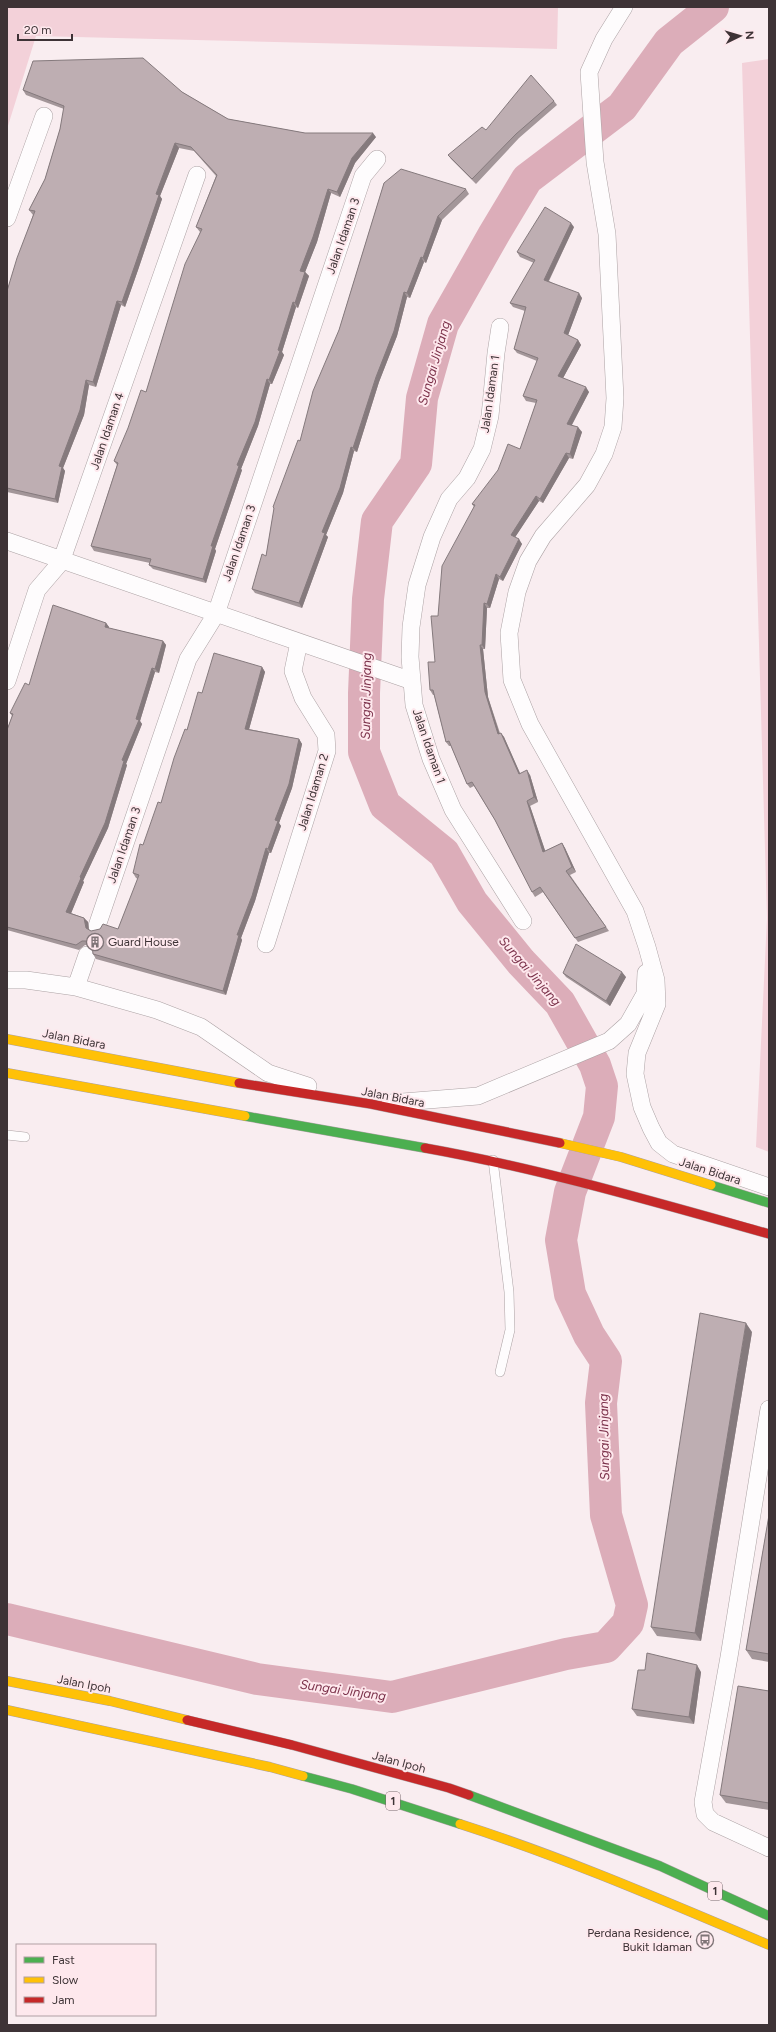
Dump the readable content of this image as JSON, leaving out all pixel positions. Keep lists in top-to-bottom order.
{
  "streets": {
    "main road": ["Jalan Bidara", "Jalan Ipoh", "1"],
    "street": [
      "Jalan Idaman 3",
      "Jalan Idaman 1",
      "Jalan Idaman 4",
      "Jalan Idaman 2"
    ]
  },
  "water": ["Sungai Jinjang"],
  "places": {
    "building": ["Guard House"],
    "bus stop": ["Perdana Residence, Bukit Idaman"]
  },
  "legend": ["Fast", "Slow", "Jam"],
  "scale_bar": "20 m",
  "north": "right"
}
